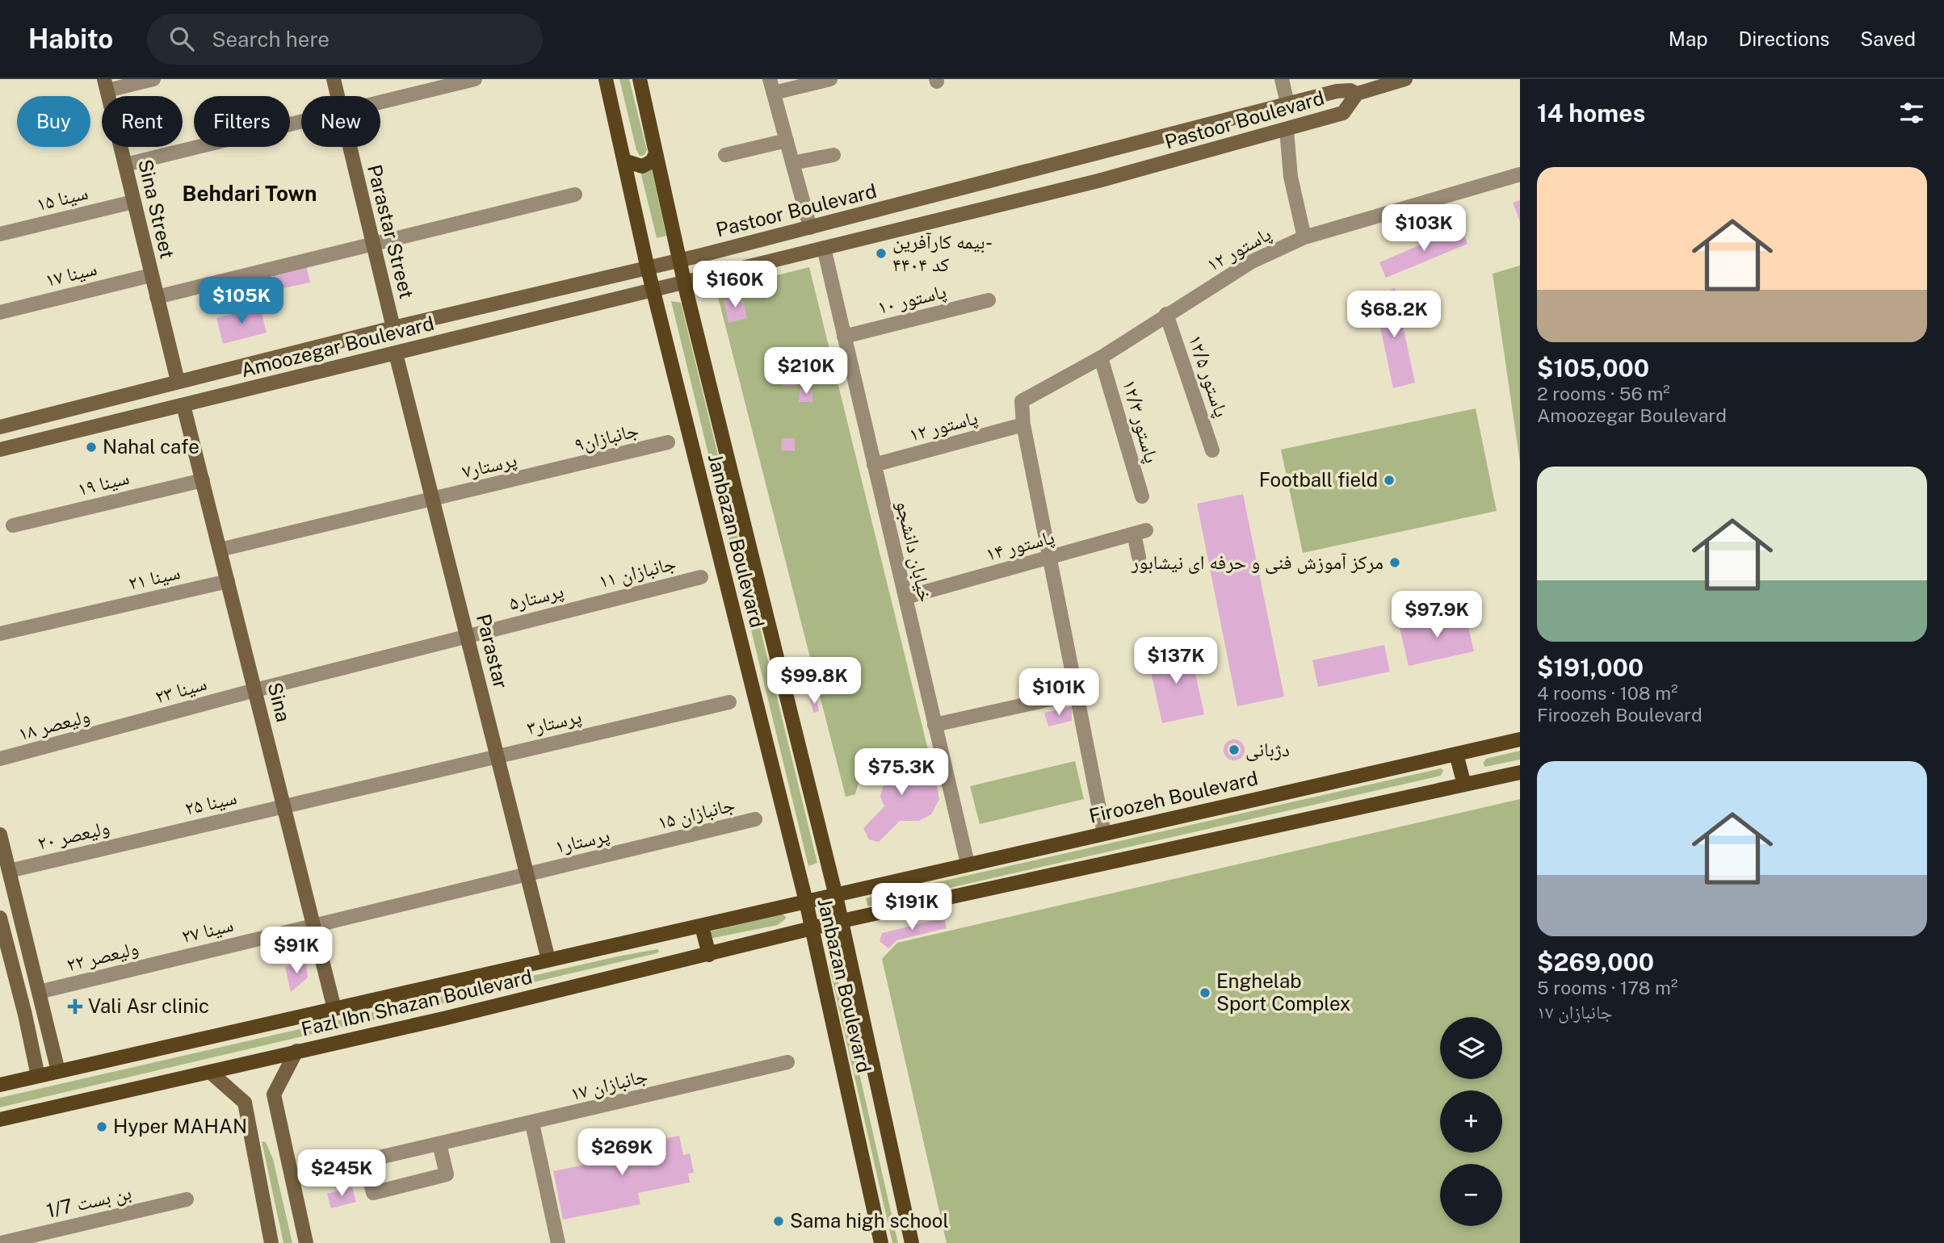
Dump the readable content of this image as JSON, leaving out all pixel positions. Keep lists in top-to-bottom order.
{
  "streets": {
    "main road": ["Janbazan Boulevard", "Firoozeh Boulevard", "Fazl Ibn Shazan Boulevard"],
    "street": [
      "Pastoor Boulevard",
      "سینا ۱۵",
      "Sina Street",
      "Parastar Street",
      "۱۲ پاستور",
      "سینا ۱۷",
      "پاستور ۱۰",
      "Amoozegar Boulevard",
      "پاستور ۱۲/۵",
      "پاستور ۱۲/۳",
      "پاستور ۱۲",
      "جانبازان۹",
      "پرستار۷",
      "سینا ۱۹",
      "پاستور ۱۴",
      "خیابان دانشجو",
      "جانبازان ۱۱",
      "سینا ۲۱",
      "پرستار۵",
      "Parastar",
      "سینا ۲۳",
      "Sina",
      "پرستار۳",
      "ولیعصر ۱۸",
      "سینا ۲۵",
      "جانبازان ۱۵",
      "ولیعصر ۲۰",
      "پرستار۱",
      "سینا ۲۷",
      "ولیعصر ۲۲",
      "جانبازان ۱۷",
      "بن بست 1/7"
    ]
  },
  "crossings": [
    ["Pastoor Boulevard", "Amoozegar Boulevard"],
    ["Pastoor Boulevard", "Janbazan Boulevard"],
    ["Pastoor Boulevard", "خیابان دانشجو"],
    ["سینا ۱۵", "Sina Street"],
    ["Sina Street", "سینا ۱۷"],
    ["Sina Street", "Amoozegar Boulevard"],
    ["Parastar Street", "Amoozegar Boulevard"],
    ["۱۲ پاستور", "پاستور ۱۲/۵"],
    ["۱۲ پاستور", "پاستور ۱۲/۳"],
    ["۱۲ پاستور", "پاستور ۱۲"],
    ["پاستور ۱۰", "خیابان دانشجو"],
    ["Amoozegar Boulevard", "Janbazan Boulevard"],
    ["Amoozegar Boulevard", "Parastar"],
    ["Amoozegar Boulevard", "Sina"],
    ["پاستور ۱۲", "خیابان دانشجو"],
    ["جانبازان۹", "پرستار۷"],
    ["پرستار۷", "Parastar"],
    ["پرستار۷", "Sina"],
    ["سینا ۱۹", "Sina"],
    ["Janbazan Boulevard", "Firoozeh Boulevard"],
    ["Janbazan Boulevard", "Fazl Ibn Shazan Boulevard"],
    ["پاستور ۱۴", "خیابان دانشجو"],
    ["خیابان دانشجو", "Firoozeh Boulevard"],
    ["جانبازان ۱۱", "پرستار۵"],
    ["سینا ۲۱", "Sina"],
    ["پرستار۵", "Parastar"],
    ["پرستار۵", "سینا ۲۳"],
    ["Parastar", "پرستار۳"],
    ["Parastar", "پرستار۱"],
    ["Parastar", "Fazl Ibn Shazan Boulevard"],
    ["سینا ۲۳", "Sina"],
    ["سینا ۲۳", "ولیعصر ۱۸"],
    ["Sina", "سینا ۲۵"],
    ["Sina", "سینا ۲۷"],
    ["Sina", "Fazl Ibn Shazan Boulevard"],
    ["پرستار۳", "سینا ۲۵"],
    ["Firoozeh Boulevard", "Fazl Ibn Shazan Boulevard"],
    ["سینا ۲۵", "ولیعصر ۲۰"],
    ["جانبازان ۱۵", "پرستار۱"],
    ["پرستار۱", "سینا ۲۷"],
    ["سینا ۲۷", "ولیعصر ۲۲"]
  ],
  "districts": ["Behdari Town"],
  "places": {
    "other": [
      "بیمه کارآفرین- کد ۴۴۰۴",
      "Nahal cafe",
      "Football field",
      "مرکز آموزش فنی و حرفه ای نیشابور",
      "دژبانی",
      "Enghelab Sport Complex",
      "Hyper MAHAN",
      "Sama high school"
    ],
    "health": ["Vali Asr clinic"]
  },
  "page": {
    "header": "Habito",
    "search": "Search here",
    "nav": ["Map", "Directions", "Saved"],
    "heading": "14 homes",
    "chip": [
      "Buy",
      "Rent",
      "Filters",
      "New"
    ],
    "list": [
      {
        "name": "$105,000",
        "note": "2 rooms · 56 m² · Amoozegar Boulevard"
      },
      {
        "name": "$191,000",
        "note": "4 rooms · 108 m² · Firoozeh Boulevard"
      },
      {
        "name": "$269,000",
        "note": "5 rooms · 178 m² · جانبازان ۱۷"
      }
    ],
    "price": [
      "$103K",
      "$160K",
      "$105K",
      "$68.2K",
      "$210K",
      "$97.9K",
      "$137K",
      "$99.8K",
      "$101K",
      "$75.3K",
      "$191K",
      "$91K",
      "$269K",
      "$245K"
    ],
    "map_buttons": ["+", "−"]
  }
}
